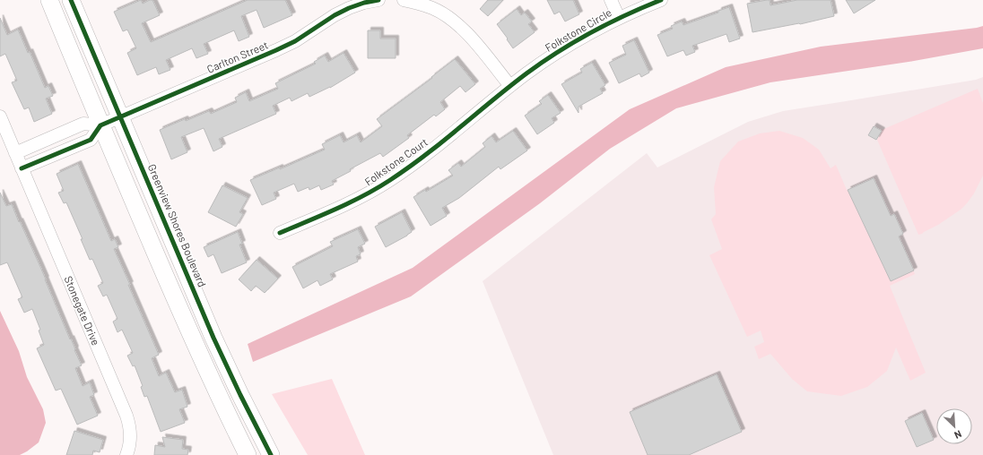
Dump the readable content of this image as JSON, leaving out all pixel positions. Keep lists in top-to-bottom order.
{
  "streets": {
    "street": [
      "Folkstone Circle",
      "Carlton Street",
      "Folkstone Court",
      "Greenview Shores Boulevard",
      "Stonegate Drive"
    ]
  },
  "crossings": [
    ["Folkstone Circle", "Folkstone Court"],
    ["Carlton Street", "Greenview Shores Boulevard"]
  ],
  "north": "bottom right"
}
